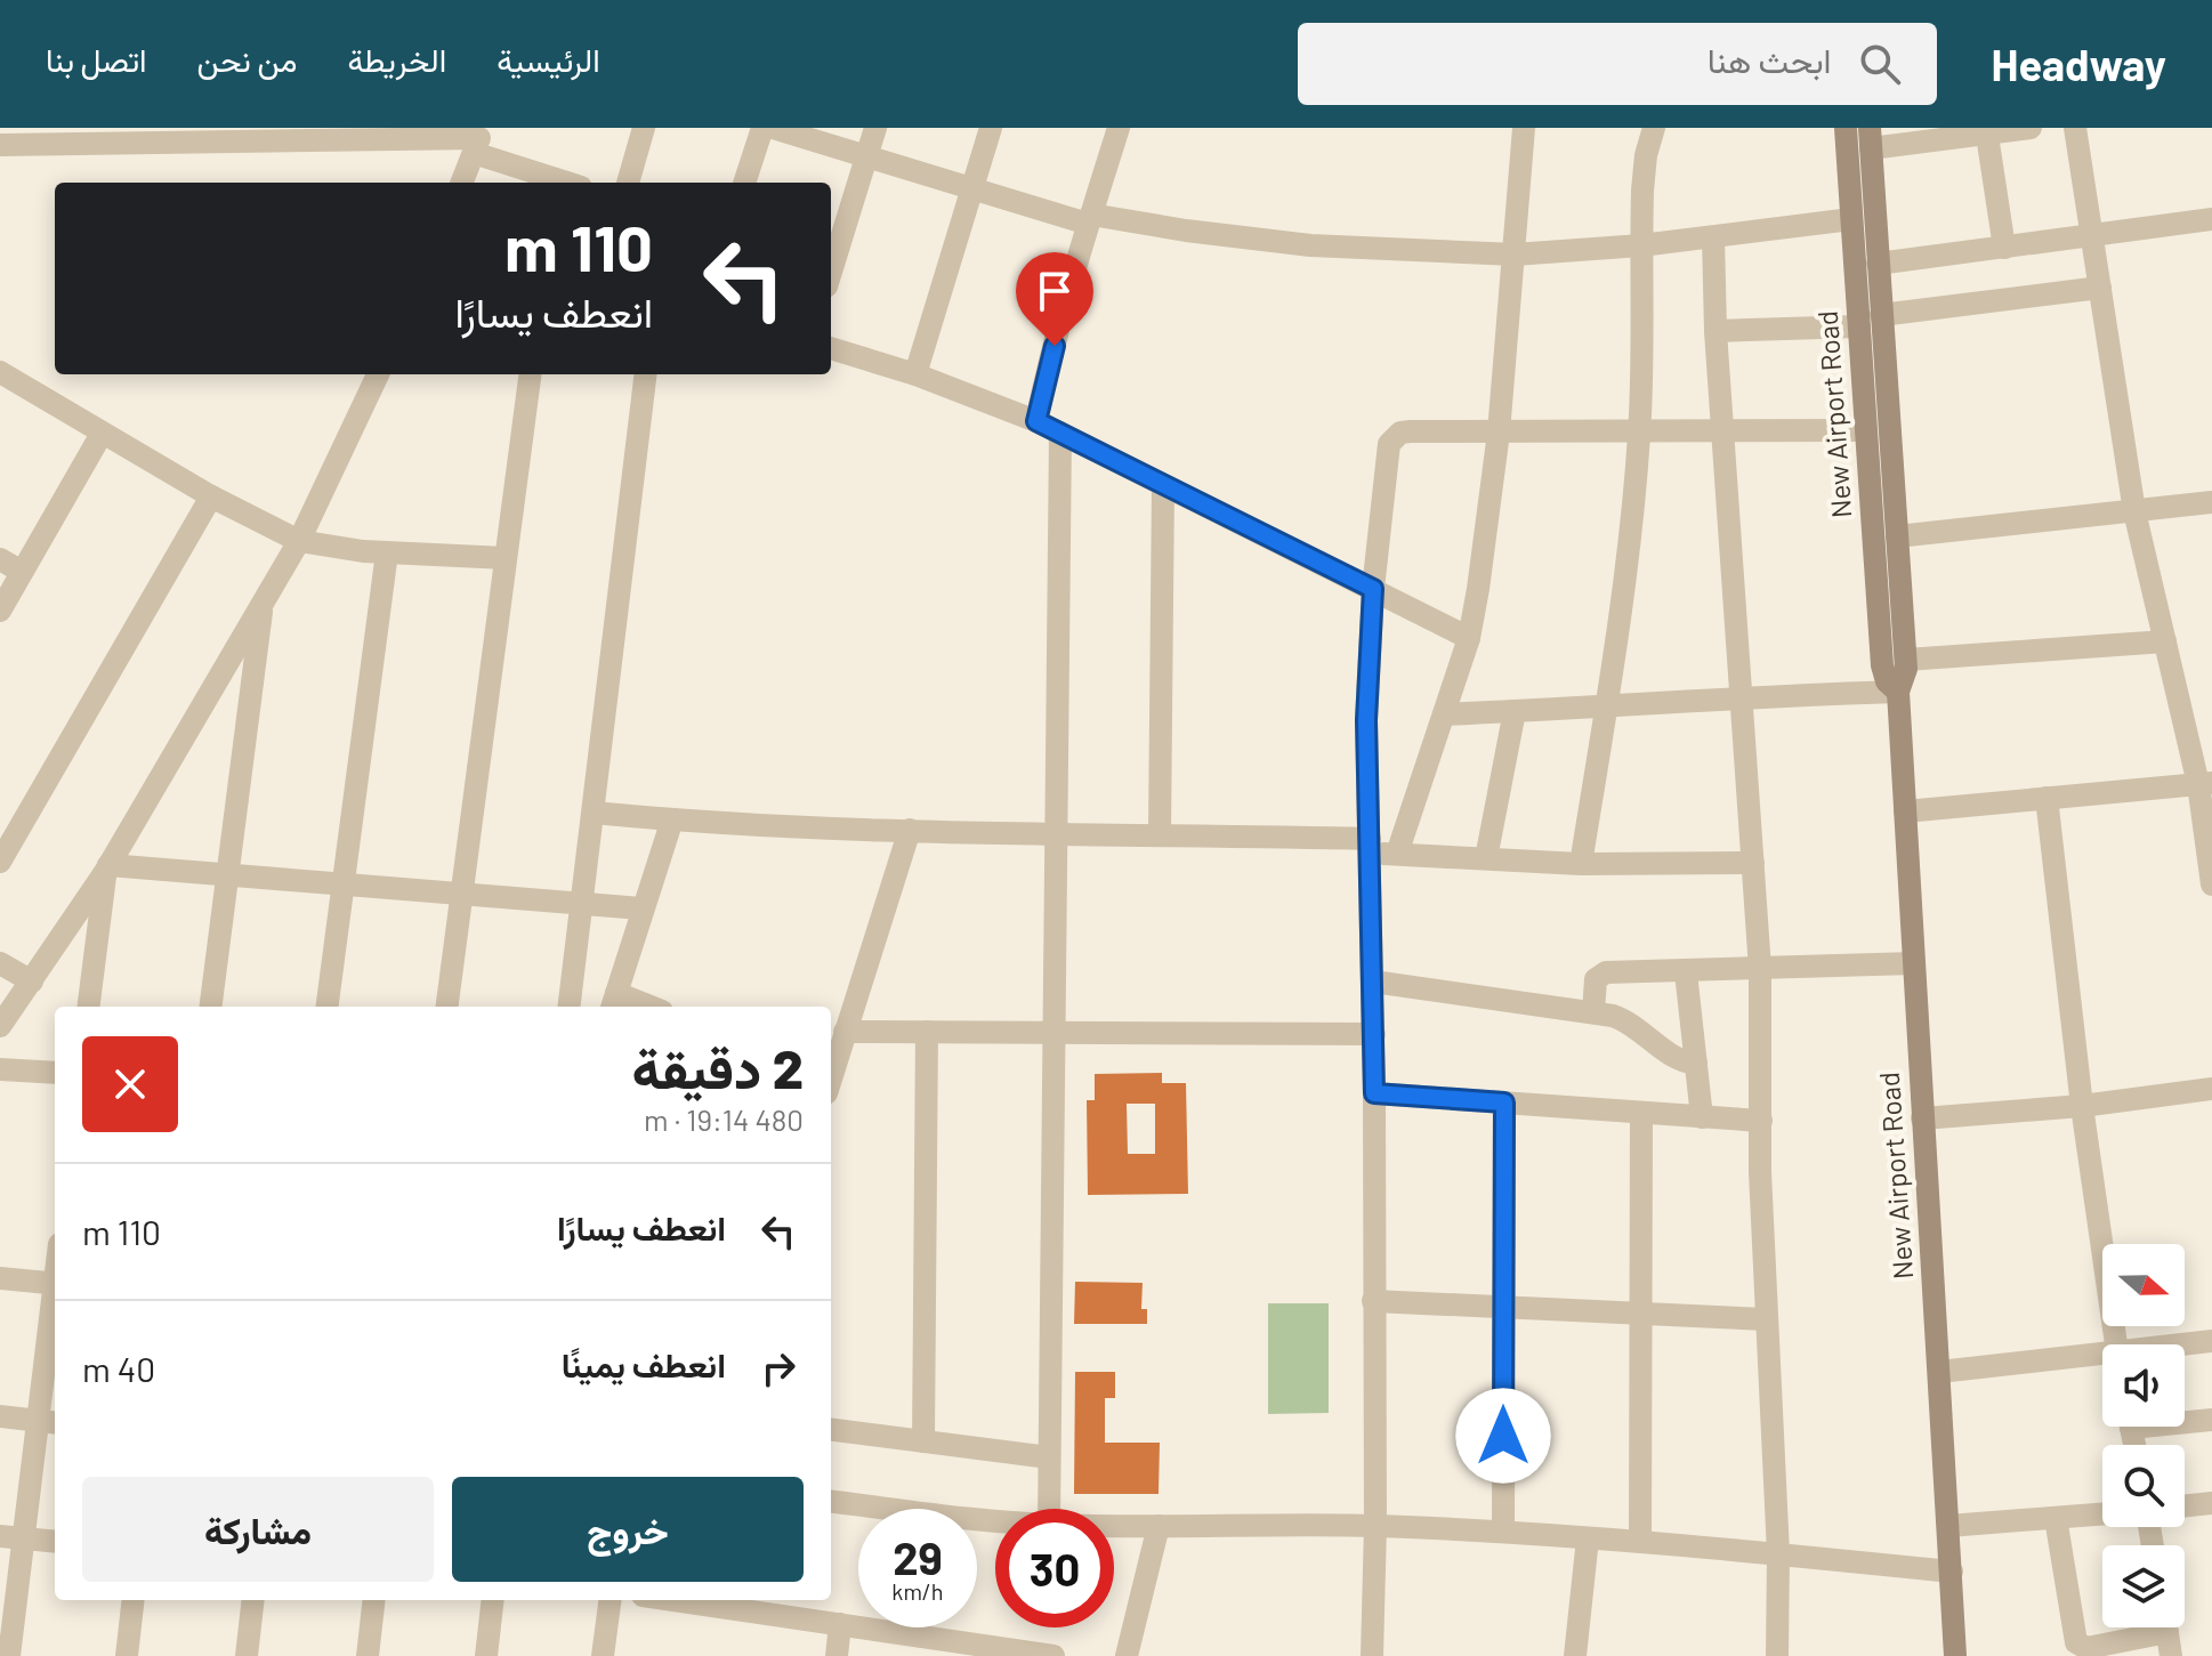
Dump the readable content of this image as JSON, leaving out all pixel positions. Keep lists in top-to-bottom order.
{
  "streets": {
    "street": ["New Airport Road"]
  },
  "north": "right",
  "page": {
    "header": "Headway",
    "search": "ابحث هنا",
    "nav": [
      "الرئيسية",
      "الخريطة",
      "من نحن",
      "اتصل بنا"
    ],
    "turn": ["110 m", "انعطف يسارًا"],
    "heading": ["2 دقيقة", "480 m · 19:14"],
    "list": [
      {
        "name": "انعطف يسارًا",
        "value": "110 m"
      },
      {
        "name": "انعطف يمينًا",
        "value": "40 m"
      }
    ],
    "buttons": ["خروج", "مشاركة"],
    "speed": "29 km/h",
    "limit": "30"
  }
}
